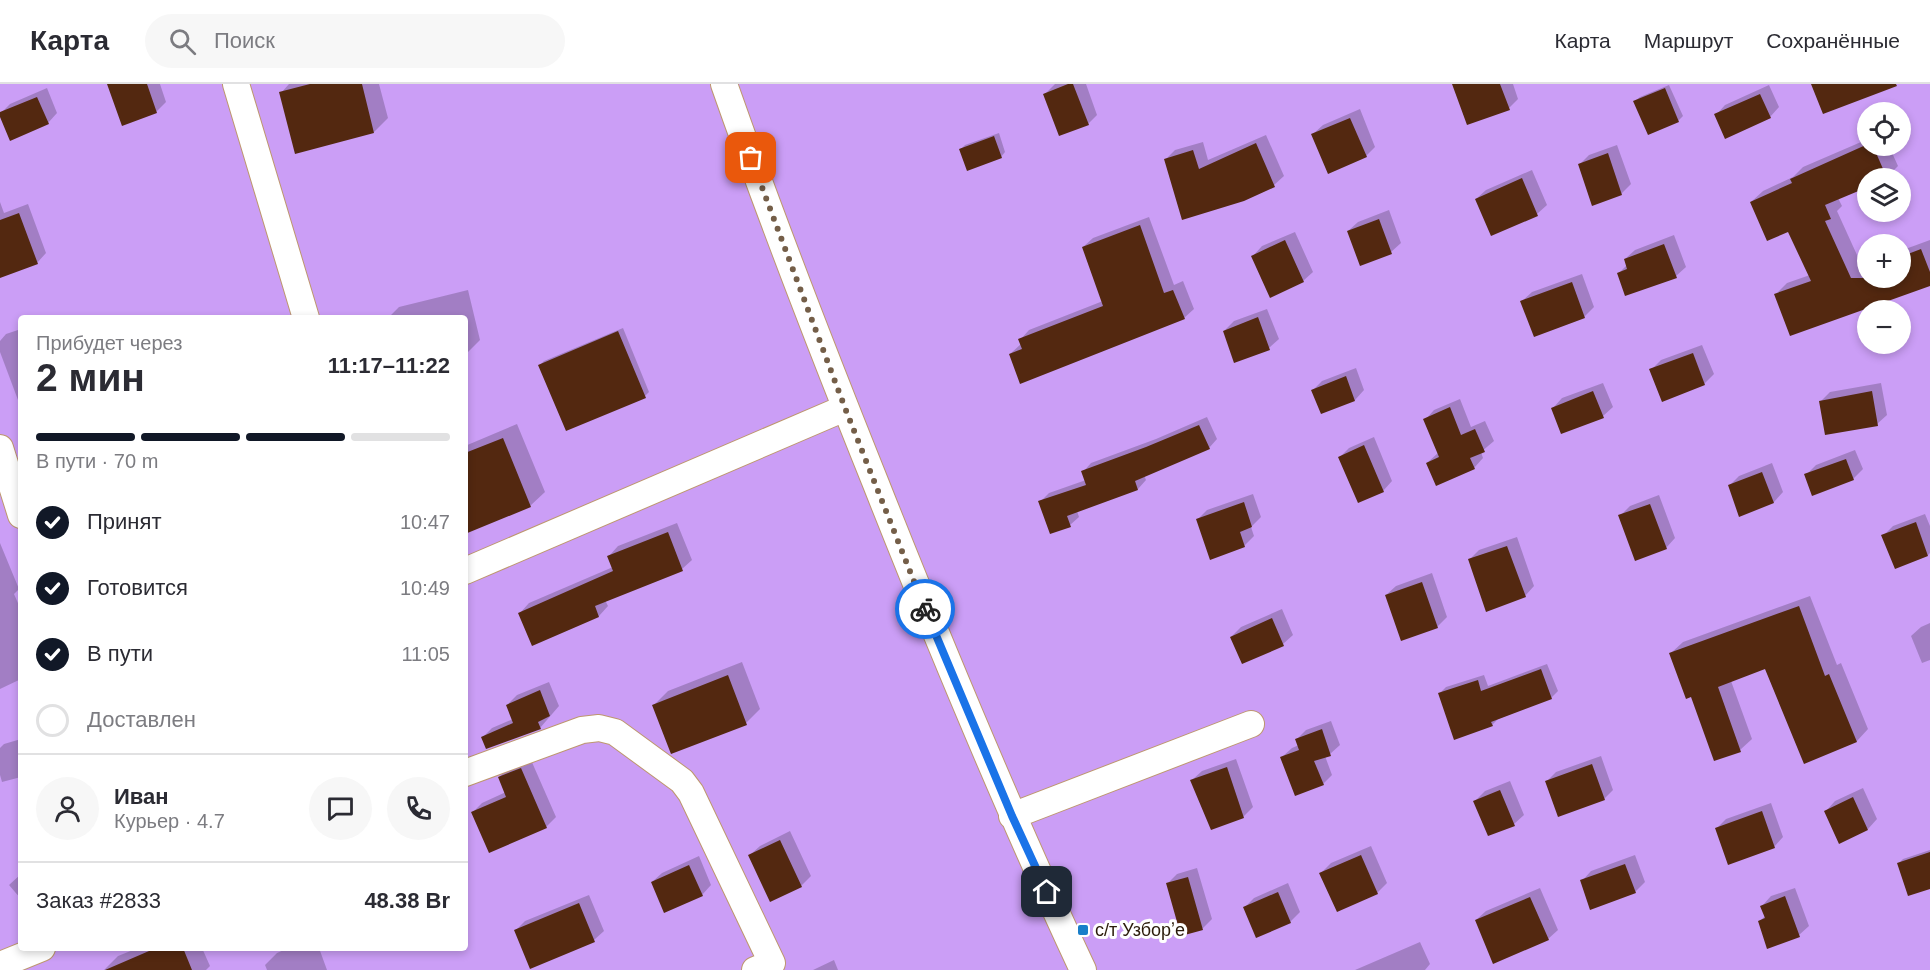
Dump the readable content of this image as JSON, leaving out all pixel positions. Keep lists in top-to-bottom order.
{
  "places": {
    "transit": ["с/т Узборʼе"]
  },
  "page": {
    "header": "Карта",
    "search": "Поиск",
    "nav": ["Карта", "Маршрут", "Сохранённые"],
    "map_buttons": ["+", "−"],
    "heading": ["2 мин", "Прибудет через", "11:17–11:22"],
    "panel": [
      "Иван",
      "Курьер · 4.7",
      "Заказ #2833",
      "48.38 Br"
    ],
    "bar": "В пути · 70 m",
    "list": [
      ["Принят", "10:47"],
      ["Готовится", "10:49"],
      ["В пути", "11:05"],
      "Доставлен"
    ]
  }
}
